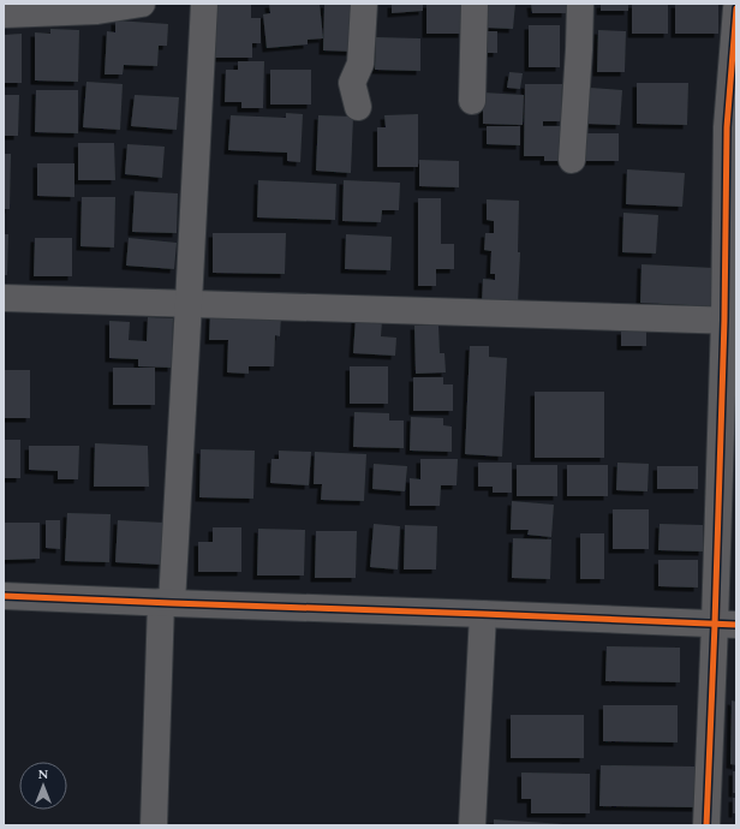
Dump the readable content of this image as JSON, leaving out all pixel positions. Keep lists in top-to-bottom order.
{
  "north": "top"
}
